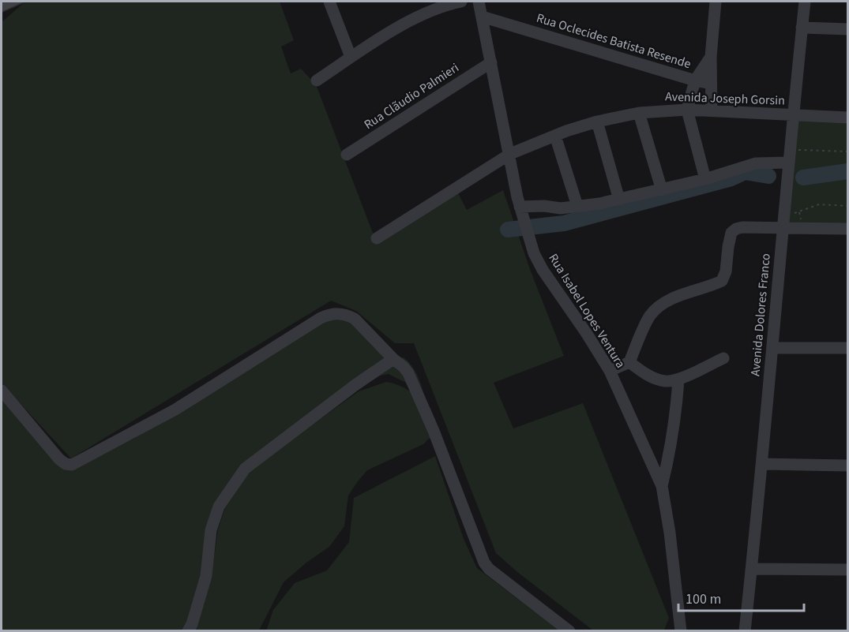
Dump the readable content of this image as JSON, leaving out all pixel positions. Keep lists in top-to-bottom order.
{
  "streets": {
    "street": [
      "Rua Oclecides Batista Resende",
      "Rua Clãudio Palmieri",
      "Avenida Joseph Gorsin",
      "Rua Isabel Lopes Ventura",
      "Avenida Dolores Franco"
    ]
  },
  "crossings": [
    ["Rua Oclecides Batista Resende", "Rua Isabel Lopes Ventura"],
    ["Rua Clãudio Palmieri", "Rua Isabel Lopes Ventura"],
    ["Avenida Joseph Gorsin", "Rua Isabel Lopes Ventura"],
    ["Avenida Joseph Gorsin", "Avenida Dolores Franco"]
  ],
  "scale_bar": "100 m"
}
